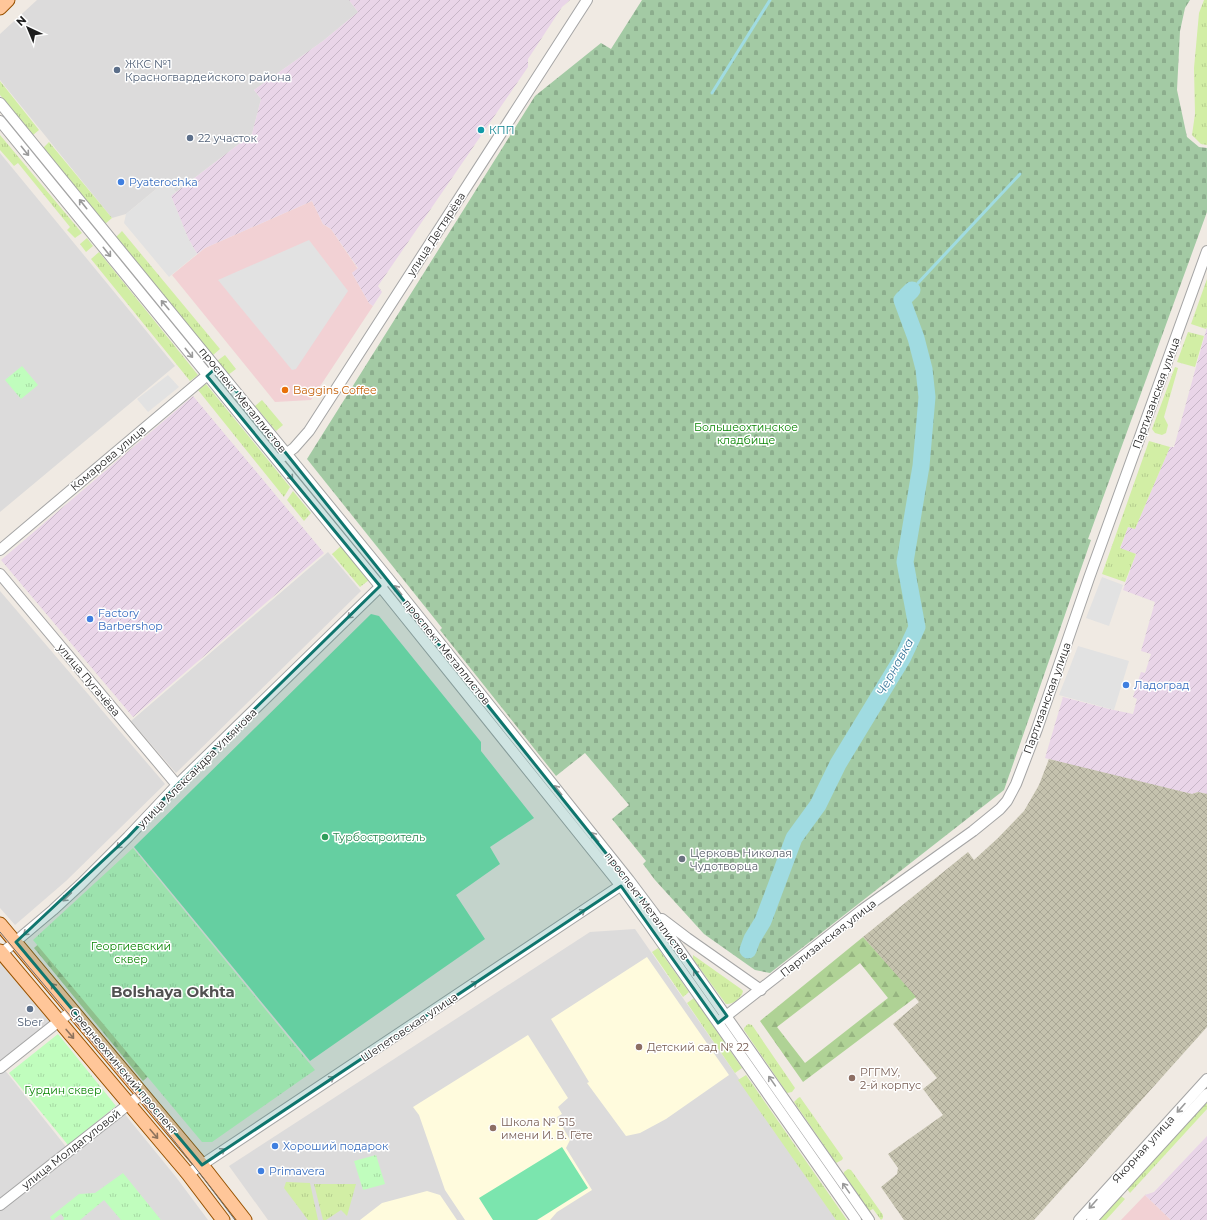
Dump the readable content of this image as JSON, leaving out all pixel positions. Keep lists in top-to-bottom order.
{
  "streets": {
    "main road": ["Среднеохтинский проспект"],
    "street": [
      "улица Дегтярёва",
      "Партизанская улица",
      "проспект Металлистов",
      "Комарова улица",
      "улица Пугачёва",
      "улица Александра Ульянова",
      "Шепетовская улица",
      "улица Молдагуловой",
      "Якорная улица"
    ]
  },
  "crossings": [
    ["улица Дегтярёва", "проспект Металлистов"],
    ["Партизанская улица", "проспект Металлистов"],
    ["проспект Металлистов", "Комарова улица"],
    ["проспект Металлистов", "улица Александра Ульянова"],
    ["проспект Металлистов", "Шепетовская улица"],
    ["улица Пугачёва", "улица Александра Ульянова"],
    ["улица Александра Ульянова", "Среднеохтинский проспект"],
    ["Шепетовская улица", "Среднеохтинский проспект"],
    ["Среднеохтинский проспект", "улица Молдагуловой"]
  ],
  "one_way": ["улица Александра Ульянова", "Шепетовская улица"],
  "districts": ["Bolshaya Okhta"],
  "water": ["Чернавка"],
  "parks": ["Большеохтинское кладбище", "Георгиевский сквер", "Гурдин сквер"],
  "places": [
    "ЖКС №1 Красногвардейского района",
    "КПП",
    "22 участок",
    "Pyaterochka",
    "Baggins Coffee",
    "Factory Barbershop",
    "Ладоград",
    "Турбостроитель",
    "Церковь Николая Чудотворца",
    "Sber",
    "Детский сад № 22",
    "РГГМУ, 2-й корпус",
    "Школа № 515 имени И. В. Гёте",
    "Хороший подарок",
    "Primavera"
  ],
  "north": "top left"
}
